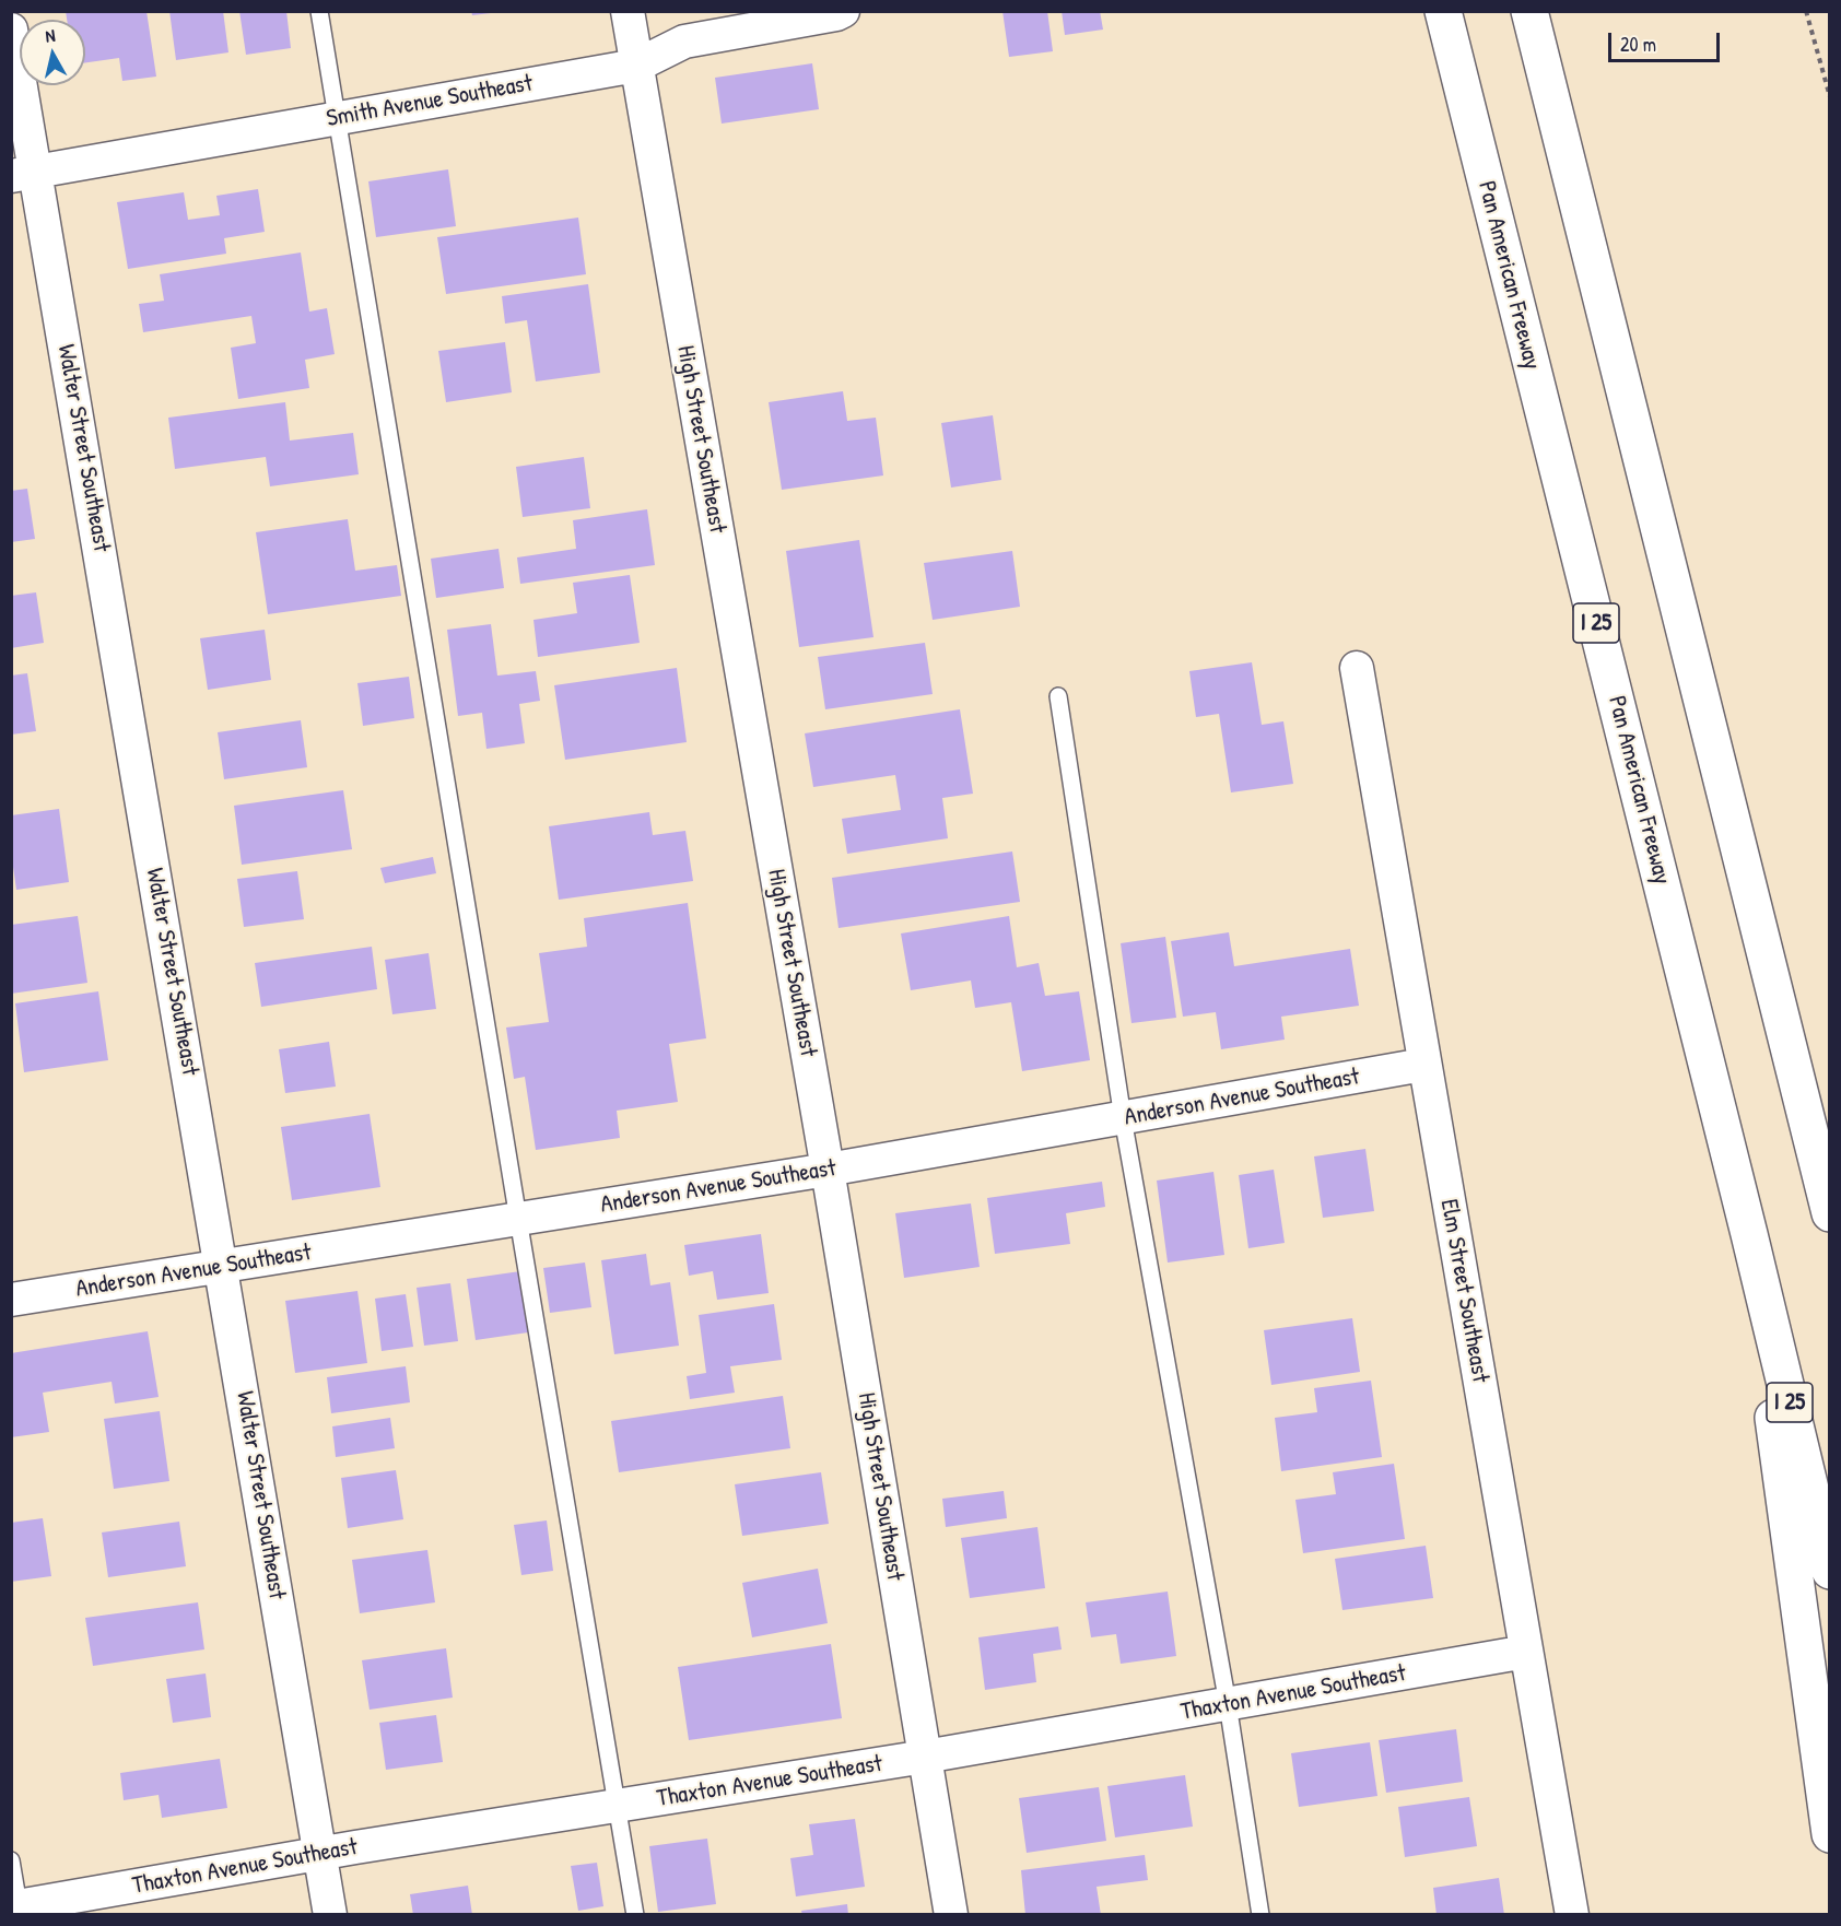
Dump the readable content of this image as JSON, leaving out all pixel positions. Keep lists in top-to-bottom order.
{
  "streets": {
    "highway": ["Pan American Freeway", "I 25"],
    "street": [
      "Smith Avenue Southeast",
      "High Street Southeast",
      "Walter Street Southeast",
      "Anderson Avenue Southeast",
      "Elm Street Southeast",
      "Thaxton Avenue Southeast"
    ]
  },
  "crossings": [
    ["Smith Avenue Southeast", "High Street Southeast"],
    ["Smith Avenue Southeast", "Walter Street Southeast"],
    ["High Street Southeast", "Anderson Avenue Southeast"],
    ["High Street Southeast", "Thaxton Avenue Southeast"],
    ["Walter Street Southeast", "Anderson Avenue Southeast"],
    ["Walter Street Southeast", "Thaxton Avenue Southeast"],
    ["Anderson Avenue Southeast", "Elm Street Southeast"],
    ["Elm Street Southeast", "Thaxton Avenue Southeast"]
  ],
  "scale_bar": "20 m",
  "north": "top"
}
